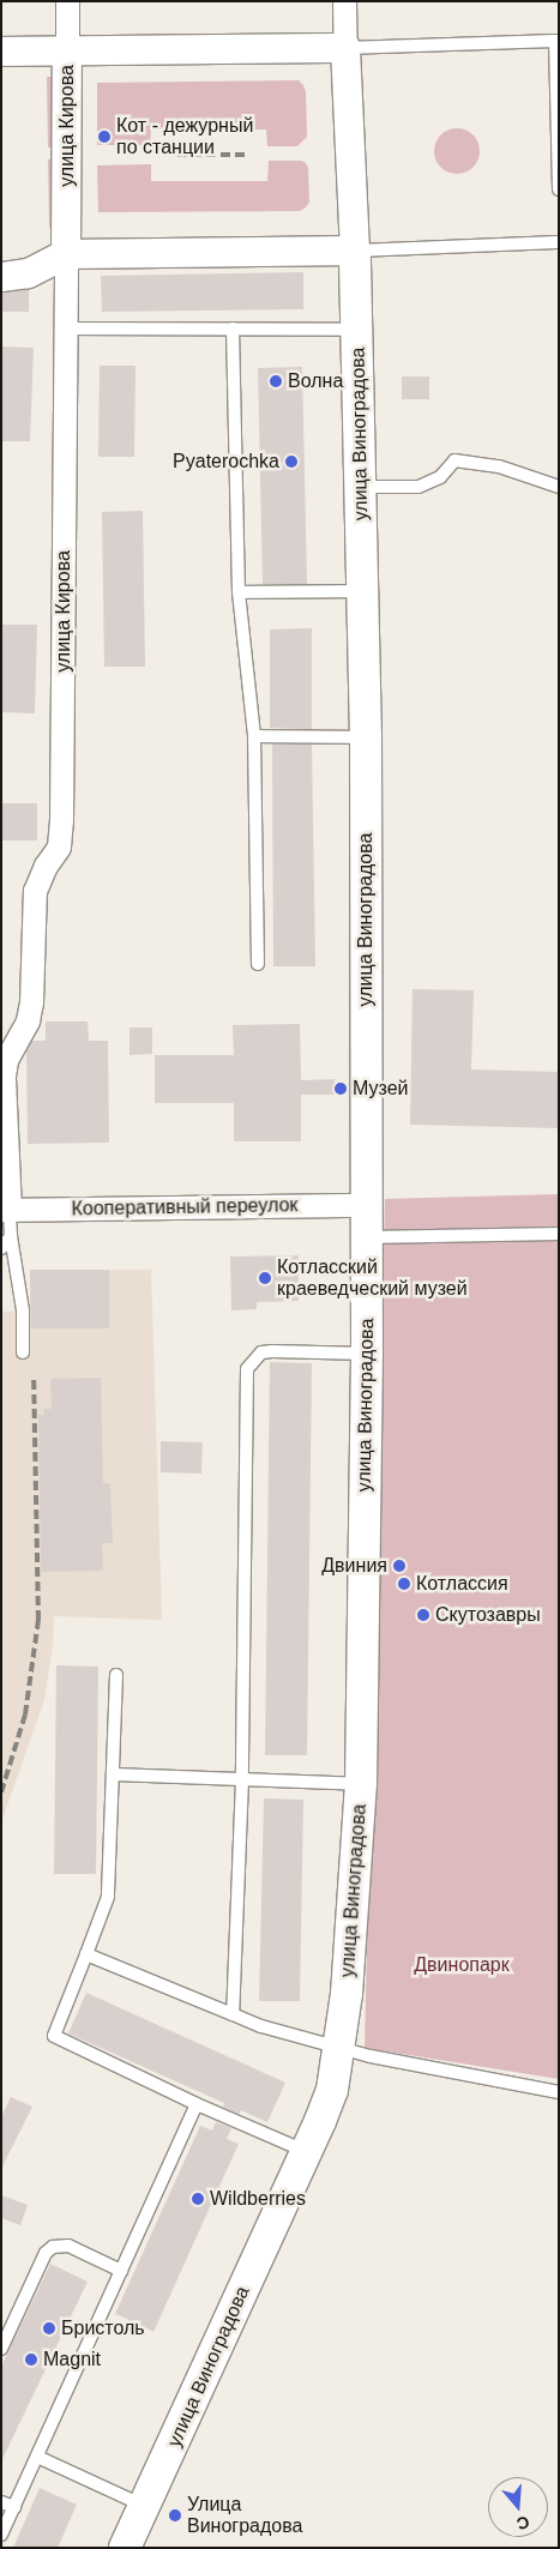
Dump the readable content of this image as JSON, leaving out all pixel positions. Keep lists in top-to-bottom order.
{
  "streets": {
    "main road": ["улица Виноградова"],
    "street": ["улица Кирова", "Кооперативный переулок"]
  },
  "crossings": [
    ["улица Кирова", "Кооперативный переулок"],
    ["улица Виноградова", "Кооперативный переулок"]
  ],
  "parks": ["Двинопарк"],
  "places": [
    "Кот - дежурный по станции",
    "Волна",
    "Pyaterochka",
    "Музей",
    "Котласский краеведческий музей",
    "Двиния",
    "Котлассия",
    "Скутозавры",
    "Wildberries",
    "Бристоль",
    "Magnit",
    "Улица Виноградова"
  ],
  "north": "bottom"
}
